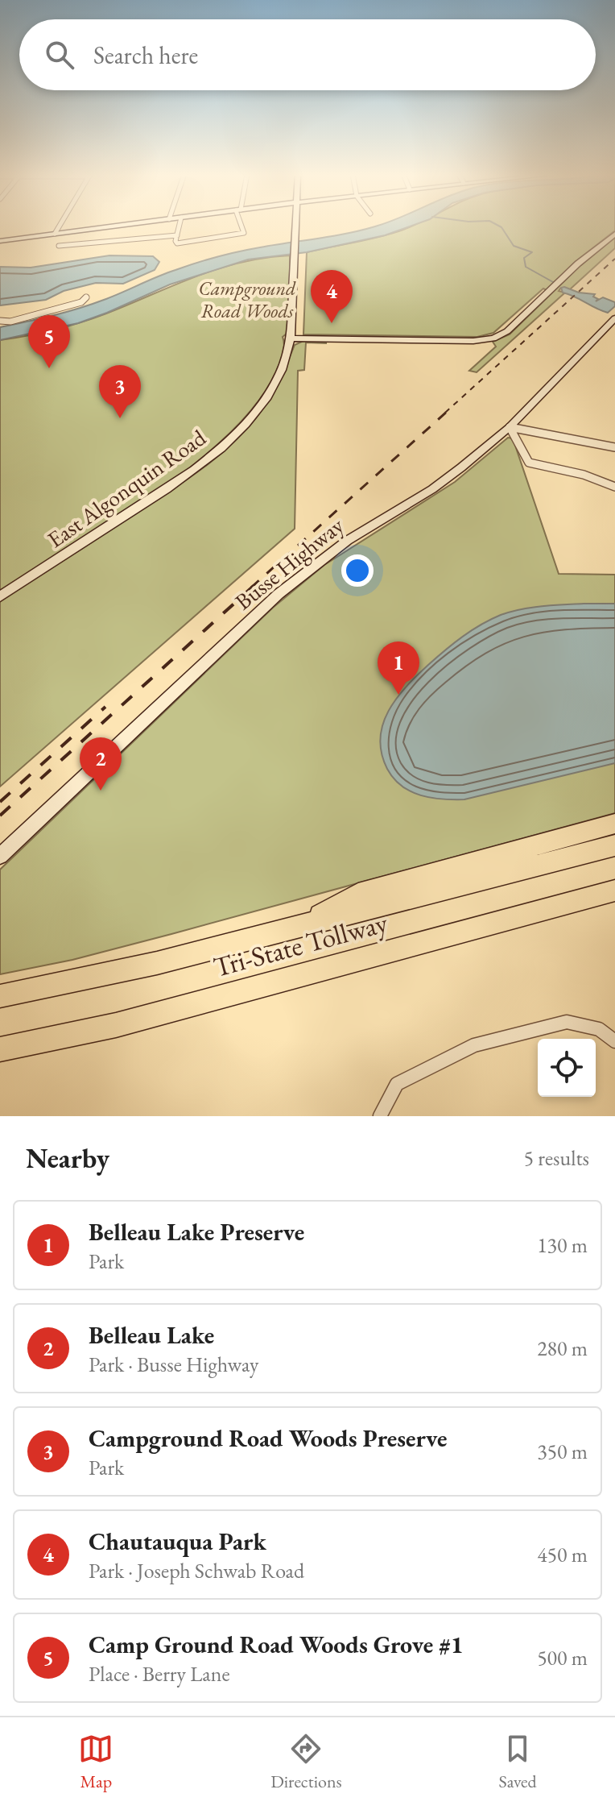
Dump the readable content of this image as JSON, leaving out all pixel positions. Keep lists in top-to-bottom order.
{
  "streets": {
    "highway": ["Tri-State Tollway"],
    "main road": ["East Algonquin Road", "Busse Highway"]
  },
  "parks": ["Campground Road Woods"],
  "page": {
    "search": "Search here",
    "pins": [
      "4",
      "5",
      "3",
      "1",
      "2"
    ],
    "heading": ["Nearby", "5 results"],
    "list": [
      {
        "mark": "1",
        "name": "Belleau Lake Preserve",
        "note": "Park",
        "value": "130 m"
      },
      {
        "mark": "2",
        "name": "Belleau Lake",
        "note": "Park · Busse Highway",
        "value": "280 m"
      },
      {
        "mark": "3",
        "name": "Campground Road Woods Preserve",
        "note": "Park",
        "value": "350 m"
      },
      {
        "mark": "4",
        "name": "Chautauqua Park",
        "note": "Park · Joseph Schwab Road",
        "value": "450 m"
      },
      {
        "mark": "5",
        "name": "Camp Ground Road Woods Grove #1",
        "note": "Place · Berry Lane",
        "value": "500 m"
      }
    ],
    "nav": ["Map", "Directions", "Saved"]
  }
}
